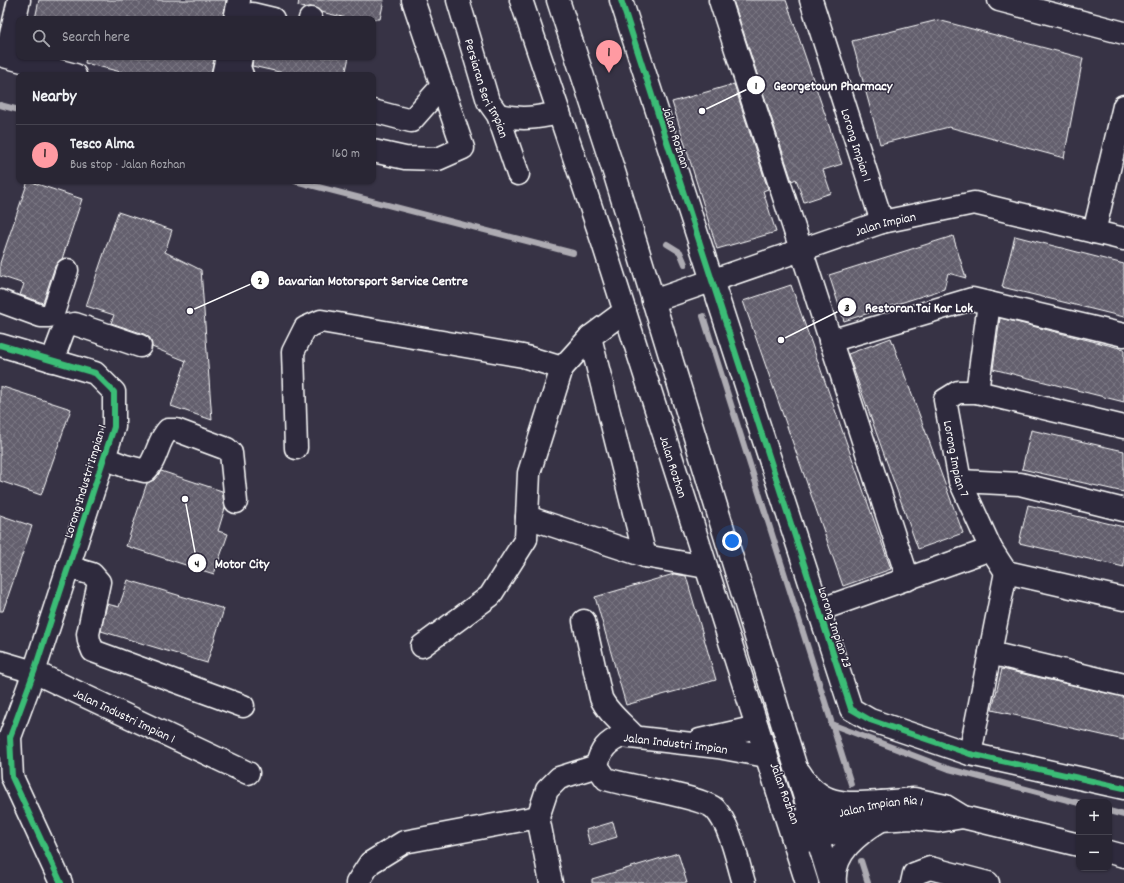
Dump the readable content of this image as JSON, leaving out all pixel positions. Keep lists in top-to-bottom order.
{
  "streets": {
    "street": [
      "Persiaran Seri Impian",
      "Jalan Rozhan",
      "Lorong Impian 1",
      "Jalan Impian",
      "Lorong Impian 7",
      "Lorong Industri Impian 1",
      "Lorong Impian 23",
      "Jalan Industri Impian 1",
      "Jalan Industri Impian",
      "Jalan Impian Ria 1"
    ]
  },
  "crossings": [
    ["Jalan Rozhan", "Jalan Impian"],
    ["Jalan Rozhan", "Lorong Impian 23"],
    ["Jalan Rozhan", "Jalan Industri Impian"],
    ["Jalan Rozhan", "Jalan Impian Ria 1"],
    ["Lorong Impian 1", "Jalan Impian"],
    ["Jalan Impian", "Lorong Impian 23"],
    ["Lorong Industri Impian 1", "Jalan Industri Impian 1"]
  ],
  "places": [
    "Georgetown Pharmacy",
    "Bavarian Motorsport Service Centre",
    "Restoran.Tai Kar Lok",
    "Motor City"
  ],
  "page": {
    "search": "Search here",
    "pins": "1",
    "heading": "Nearby",
    "list": [
      {
        "mark": "1",
        "name": "Tesco Alma",
        "note": "Bus stop · Jalan Rozhan",
        "value": "160 m"
      }
    ],
    "map_buttons": ["+", "−"]
  }
}
